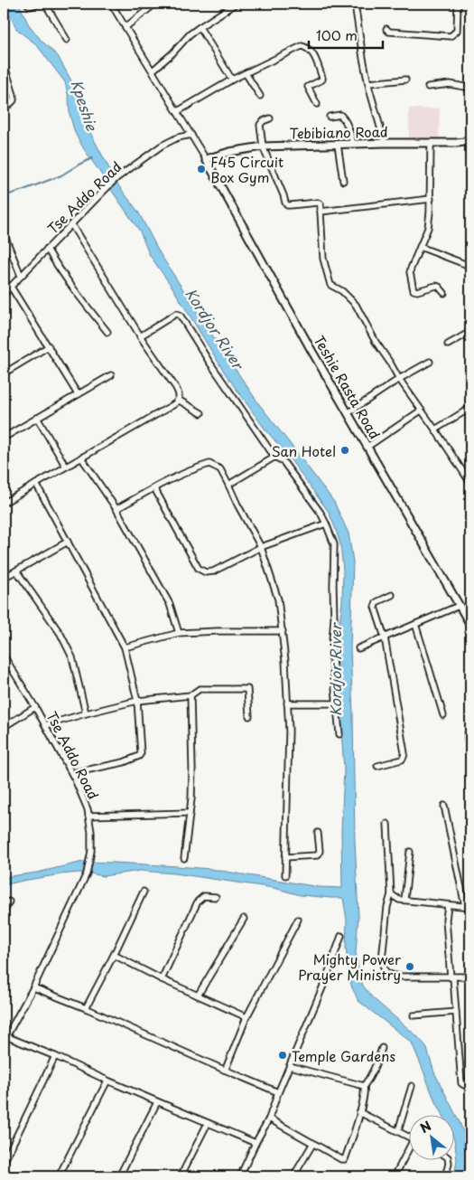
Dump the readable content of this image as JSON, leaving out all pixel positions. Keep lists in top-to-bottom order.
{
  "streets": {
    "main road": ["Tebibiano Road", "Teshie Rasta Road"],
    "street": ["Tse Addo Road"]
  },
  "crossings": [
    ["Tebibiano Road", "Teshie Rasta Road"]
  ],
  "water": ["Kpeshie", "Kordjor River"],
  "places": [
    "F45 Circuit Box Gym",
    "San Hotel",
    "Mighty Power Prayer Ministry",
    "Temple Gardens"
  ],
  "scale_bar": "100 m",
  "north": "top left"
}
